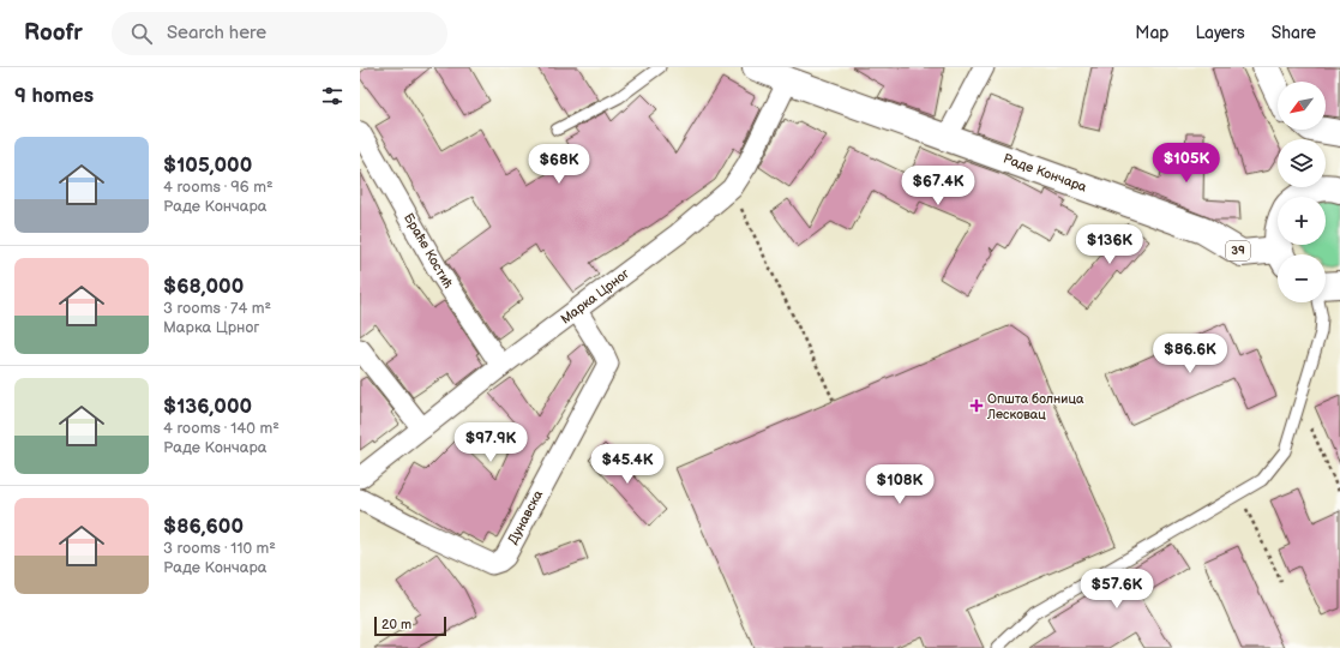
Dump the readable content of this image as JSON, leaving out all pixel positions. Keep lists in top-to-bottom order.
{
  "streets": {
    "main road": ["Раде Кончара", "39"],
    "street": ["Браће Костић", "Марка Црног", "Дунавска"]
  },
  "crossings": [
    ["Раде Кончара", "Марка Црног"],
    ["Браће Костић", "Марка Црног"],
    ["Марка Црног", "Дунавска"]
  ],
  "places": {
    "health": ["Општа болница Лесковац"]
  },
  "scale_bar": "20 m",
  "north": "bottom left",
  "page": {
    "header": "Roofr",
    "search": "Search here",
    "nav": ["Map", "Layers", "Share"],
    "heading": "9 homes",
    "map_buttons": ["+", "−"],
    "list": [
      {
        "name": "$105,000",
        "note": "4 rooms · 96 m² · Раде Кончара"
      },
      {
        "name": "$68,000",
        "note": "3 rooms · 74 m² · Марка Црног"
      },
      {
        "name": "$136,000",
        "note": "4 rooms · 140 m² · Раде Кончара"
      },
      {
        "name": "$86,600",
        "note": "3 rooms · 110 m² · Раде Кончара"
      }
    ],
    "price": [
      "$105K",
      "$68K",
      "$67.4K",
      "$136K",
      "$86.6K",
      "$97.9K",
      "$45.4K",
      "$108K",
      "$57.6K"
    ],
    "scale": "20 m"
  }
}
